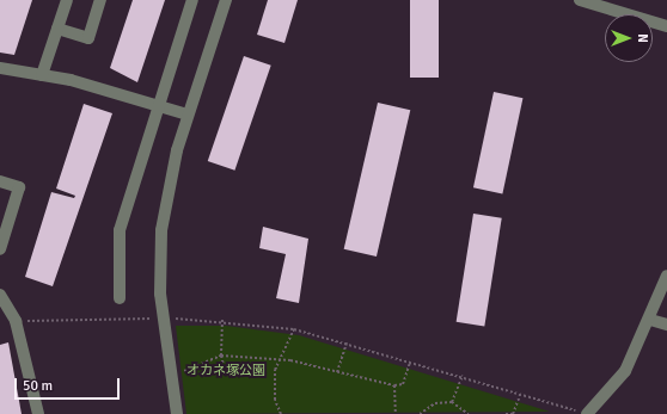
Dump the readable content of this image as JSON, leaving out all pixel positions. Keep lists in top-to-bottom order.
{
  "parks": ["オカネ塚公園"],
  "scale_bar": "50 m",
  "north": "right"
}
